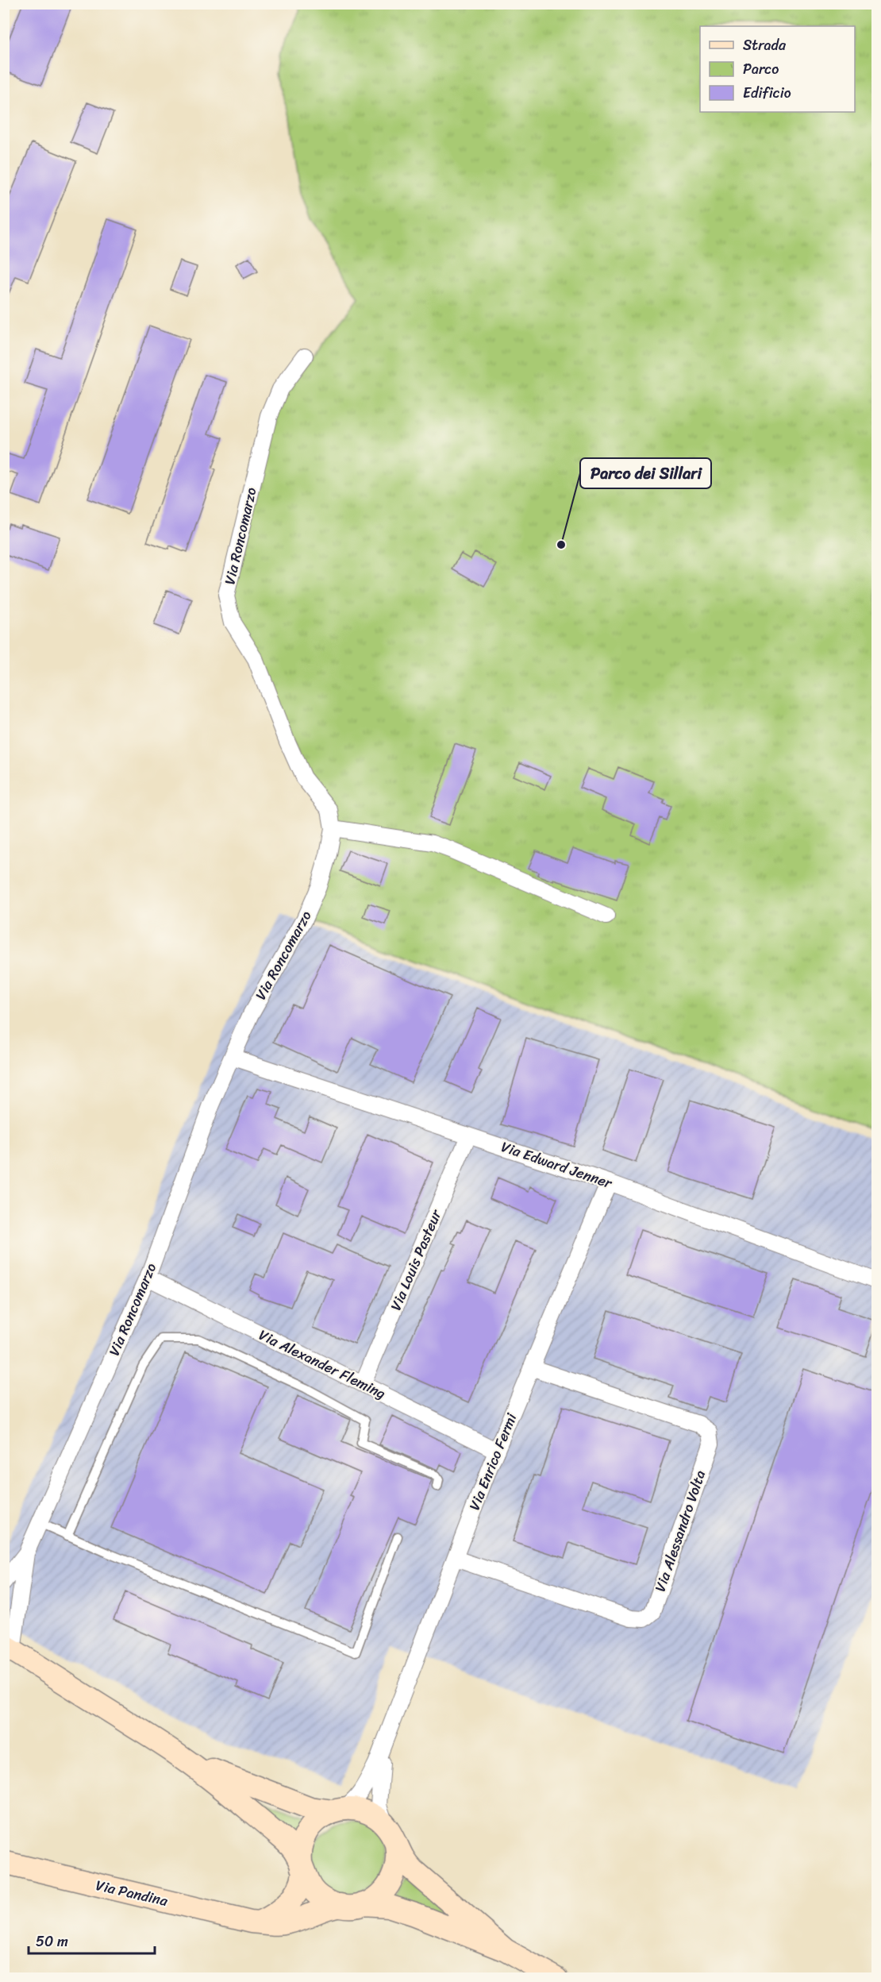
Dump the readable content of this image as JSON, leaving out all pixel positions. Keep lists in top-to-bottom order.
{
  "streets": {
    "street": [
      "Via Roncomarzo",
      "Via Edward Jenner",
      "Via Louis Pasteur",
      "Via Alexander Fleming",
      "Via Enrico Fermi",
      "Via Alessandro Volta",
      "Via Pandina"
    ]
  },
  "crossings": [
    ["Via Roncomarzo", "Via Edward Jenner"],
    ["Via Roncomarzo", "Via Alexander Fleming"],
    ["Via Edward Jenner", "Via Louis Pasteur"],
    ["Via Edward Jenner", "Via Enrico Fermi"],
    ["Via Louis Pasteur", "Via Alexander Fleming"],
    ["Via Alexander Fleming", "Via Enrico Fermi"],
    ["Via Enrico Fermi", "Via Alessandro Volta"],
    ["Via Enrico Fermi", "Via Pandina"]
  ],
  "places": ["Parco dei Sillari"],
  "legend": ["Strada", "Parco", "Edificio"],
  "scale_bar": "50 m"
}
